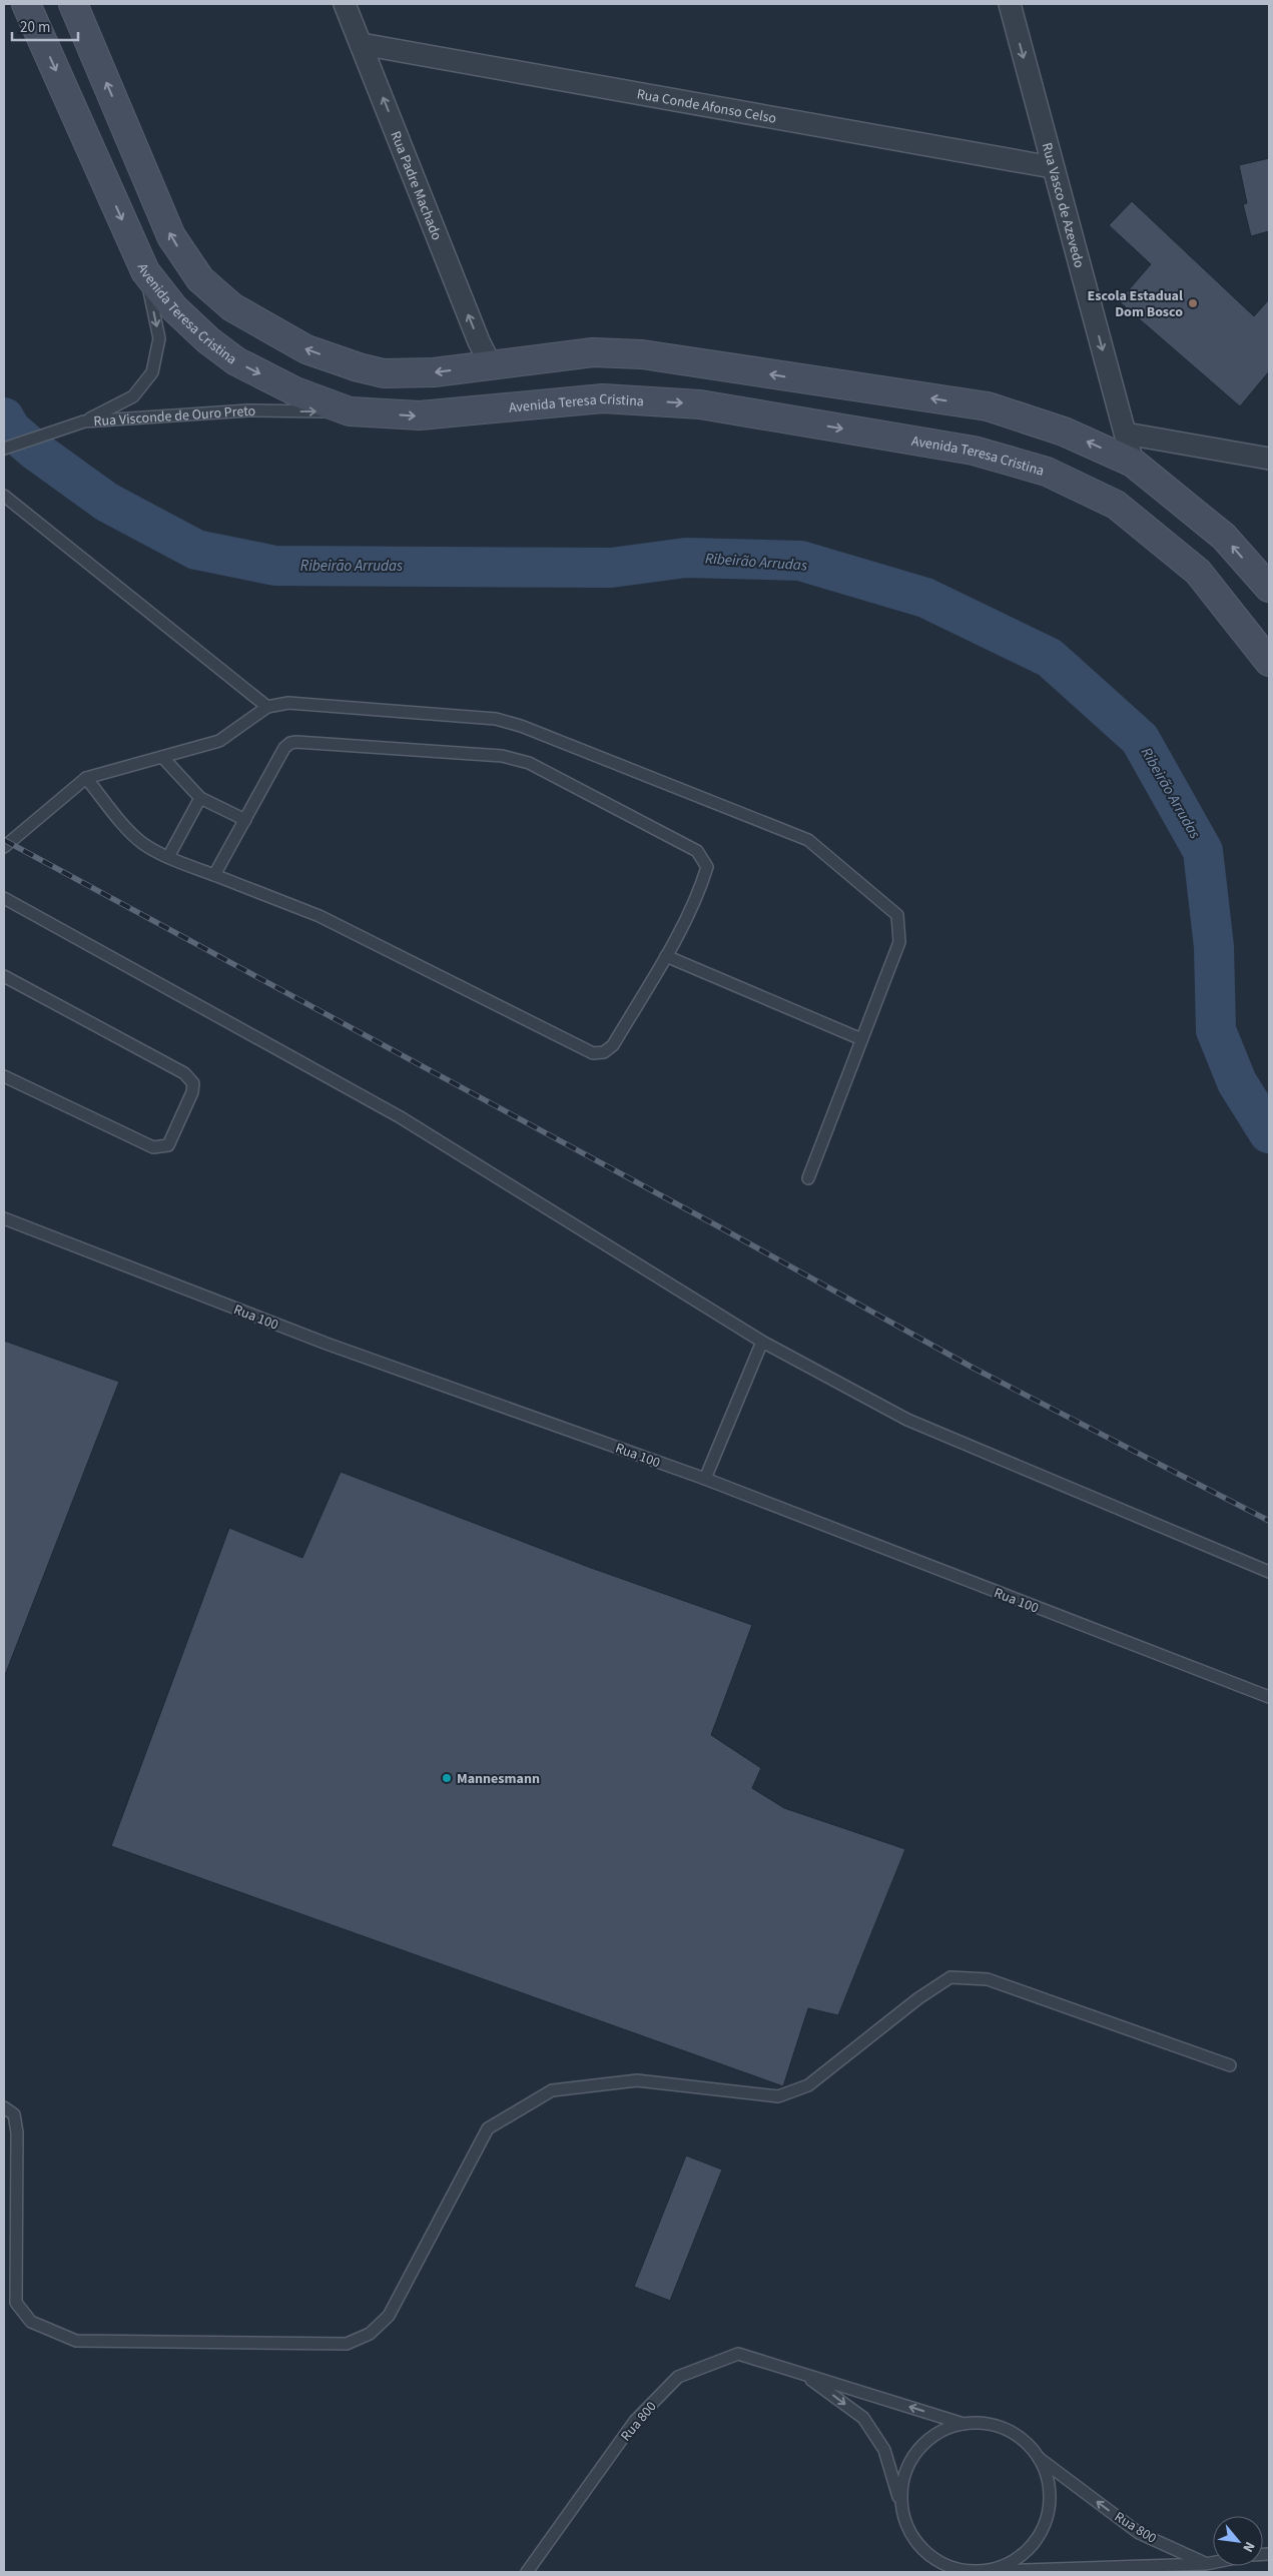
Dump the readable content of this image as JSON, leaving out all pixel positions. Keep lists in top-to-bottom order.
{
  "streets": {
    "main road": ["Avenida Teresa Cristina"],
    "street": ["Rua Conde Afonso Celso", "Rua Padre Machado", "Rua Vasco de Azevedo"],
    "lane": ["Rua Visconde de Ouro Preto", "Rua 100", "Rua 800"]
  },
  "crossings": [
    ["Rua Conde Afonso Celso", "Rua Padre Machado"],
    ["Rua Conde Afonso Celso", "Rua Vasco de Azevedo"],
    ["Rua Padre Machado", "Avenida Teresa Cristina"],
    ["Rua Vasco de Azevedo", "Avenida Teresa Cristina"],
    ["Avenida Teresa Cristina", "Rua Visconde de Ouro Preto"]
  ],
  "one_way": ["Rua Padre Machado", "Rua Vasco de Azevedo", "Rua Visconde de Ouro Preto"],
  "water": ["Ribeirão Arrudas"],
  "places": ["Escola Estadual Dom Bosco", "Mannesmann"],
  "scale_bar": "20 m",
  "north": "bottom right"
}
